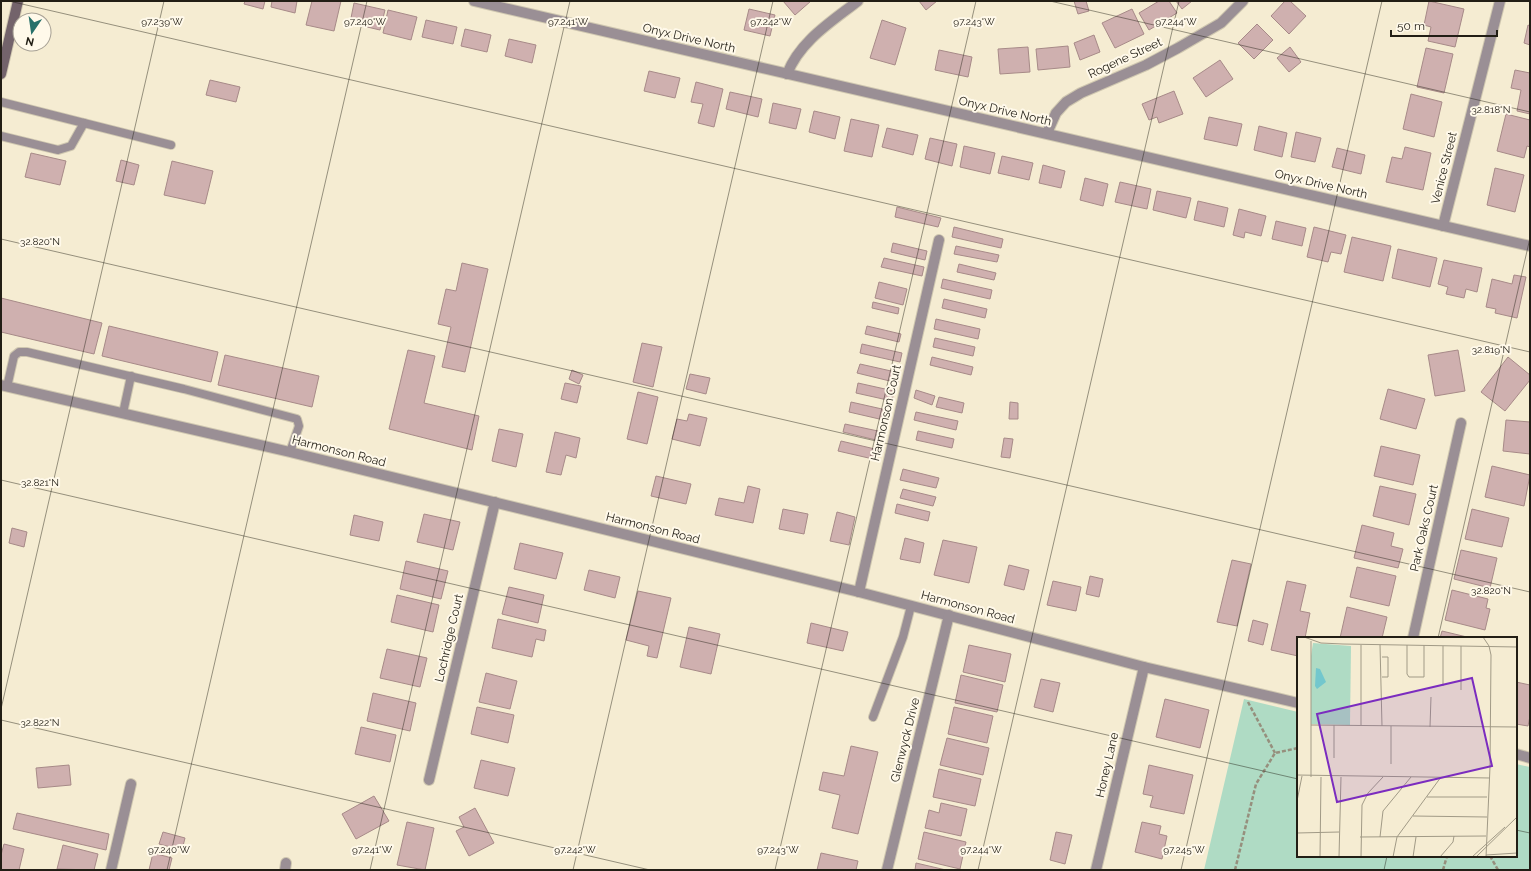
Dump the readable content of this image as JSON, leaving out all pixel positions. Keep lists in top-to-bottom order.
{
  "streets": {
    "street": [
      "Onyx Drive North",
      "Rogene Street",
      "Venice Street",
      "Harmonson Court",
      "Harmonson Road",
      "Park Oaks Court",
      "Lochridge Court",
      "Glenwyck Drive",
      "Honey Lane"
    ]
  },
  "crossings": [
    ["Onyx Drive North", "Rogene Street"],
    ["Onyx Drive North", "Venice Street"],
    ["Harmonson Court", "Harmonson Road"],
    ["Harmonson Road", "Lochridge Court"],
    ["Harmonson Road", "Glenwyck Drive"],
    ["Harmonson Road", "Honey Lane"]
  ],
  "scale_bar": "50 m",
  "north": "bottom",
  "coordinates": [
    "97.239°W",
    "97.240°W",
    "97.241°W",
    "97.242°W",
    "97.243°W",
    "97.244°W",
    "32.818°N",
    "32.820°N",
    "32.819°N",
    "32.821°N",
    "32.822°N",
    "97.245°W"
  ]
}
